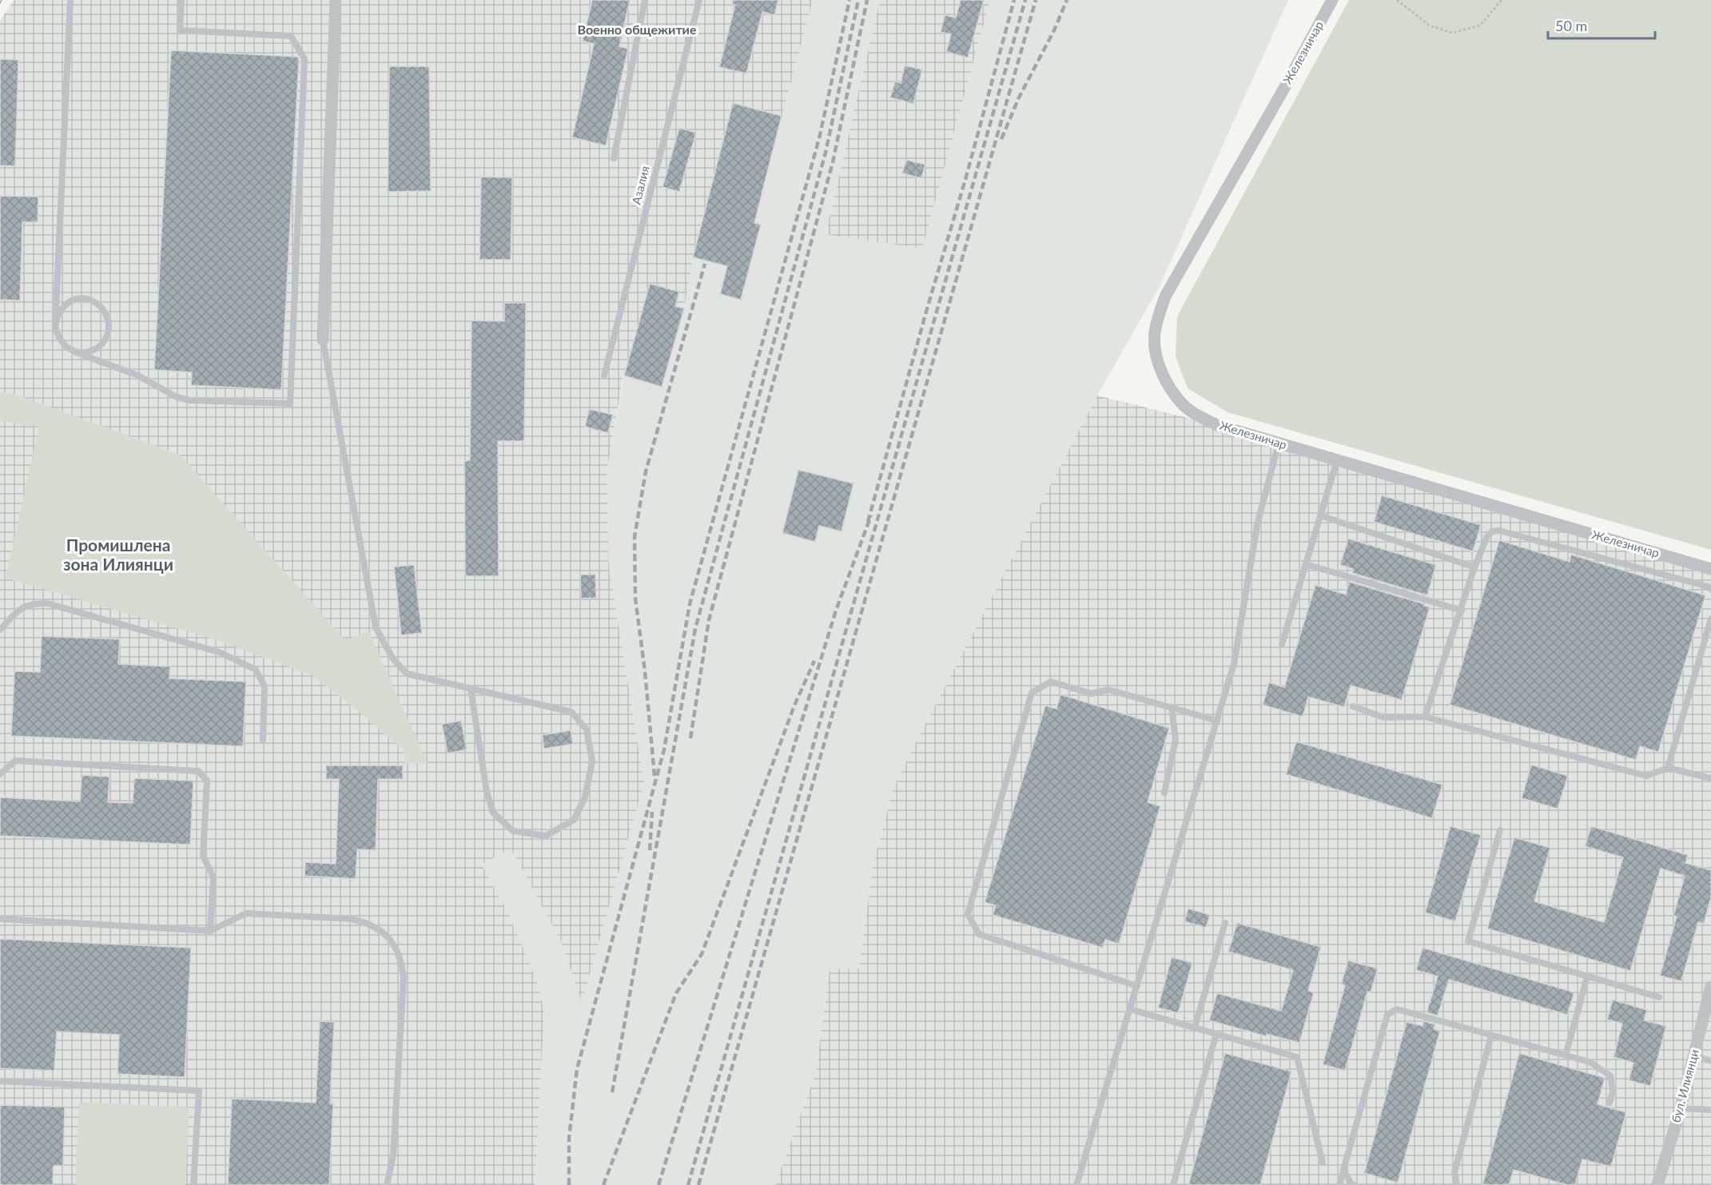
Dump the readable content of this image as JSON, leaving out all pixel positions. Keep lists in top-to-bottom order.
{
  "streets": {
    "street": ["Железничар", "бул. Илиянци"],
    "lane": ["Азалия"]
  },
  "districts": ["Военно общежитие", "Промишлена зона Илиянци"],
  "scale_bar": "50 m"
}
